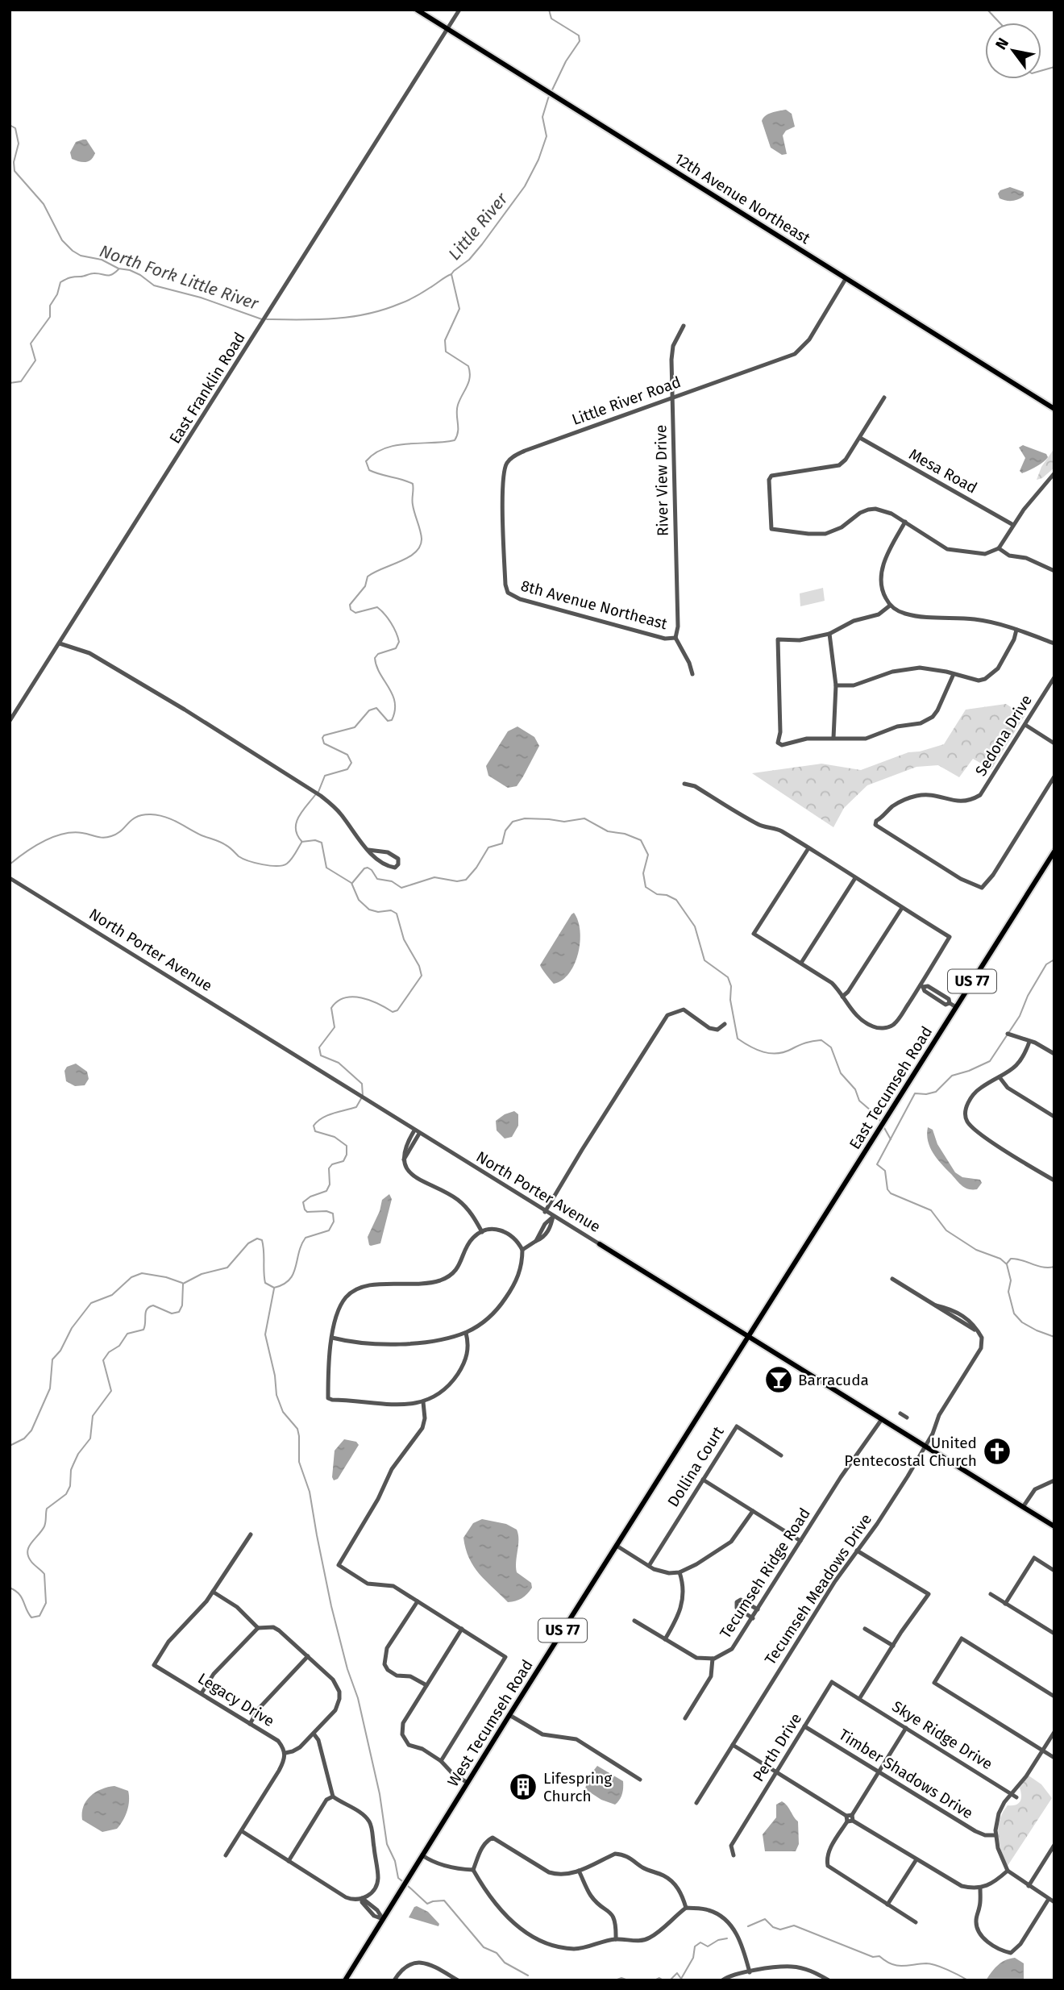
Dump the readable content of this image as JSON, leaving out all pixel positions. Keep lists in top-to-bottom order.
{
  "streets": {
    "main road": [
      "12th Avenue Northeast",
      "North Porter Avenue",
      "US 77",
      "East Tecumseh Road",
      "West Tecumseh Road"
    ],
    "street": [
      "East Franklin Road",
      "Little River Road",
      "Mesa Road",
      "River View Drive",
      "8th Avenue Northeast",
      "Sedona Drive",
      "Dollina Court",
      "Tecumseh Ridge Road",
      "Tecumseh Meadows Drive",
      "Legacy Drive",
      "Skye Ridge Drive",
      "Perth Drive",
      "Timber Shadows Drive"
    ]
  },
  "crossings": [
    ["12th Avenue Northeast", "East Franklin Road"],
    ["12th Avenue Northeast", "Little River Road"],
    ["Little River Road", "River View Drive"],
    ["Little River Road", "8th Avenue Northeast"],
    ["River View Drive", "8th Avenue Northeast"],
    ["North Porter Avenue", "East Tecumseh Road"],
    ["North Porter Avenue", "Tecumseh Ridge Road"],
    ["North Porter Avenue", "Tecumseh Meadows Drive"],
    ["North Porter Avenue", "West Tecumseh Road"],
    ["East Tecumseh Road", "West Tecumseh Road"],
    ["Skye Ridge Drive", "Perth Drive"],
    ["Perth Drive", "Timber Shadows Drive"]
  ],
  "water": ["Little River", "North Fork Little River"],
  "places": {
    "bar": ["Barracuda"],
    "church": ["United Pentecostal Church"],
    "building": ["Lifespring Church"]
  },
  "north": "top left"
}
